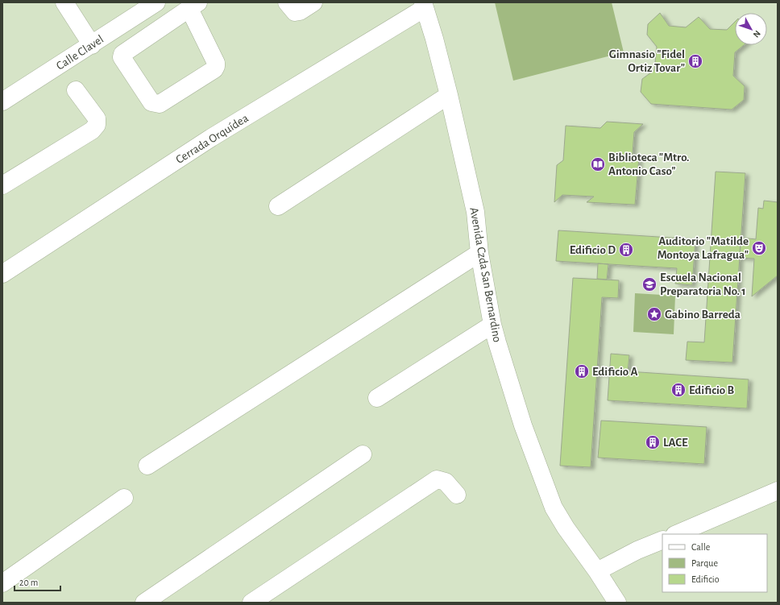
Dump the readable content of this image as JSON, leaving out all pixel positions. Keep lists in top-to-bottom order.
{
  "streets": {
    "street": ["Calle Clavel", "Cerrada Orquídea", "Avenida Czda San Bernardino"]
  },
  "crossings": [
    ["Cerrada Orquídea", "Avenida Czda San Bernardino"]
  ],
  "places": {
    "building": [
      "Gimnasio \"Fidel Ortiz Tovar\"",
      "Edificio D",
      "Edificio A",
      "Edificio B",
      "LACE"
    ],
    "library": ["Biblioteca \"Mtro. Antonio Caso\""],
    "theatre": ["Auditorio \"Matilde Montoya Lafragua\""],
    "school or university": ["Escuela Nacional Preparatoria No. 1"],
    "place": ["Gabino Barreda"]
  },
  "legend": ["Calle", "Parque", "Edificio"],
  "scale_bar": "20 m",
  "north": "bottom right"
}
